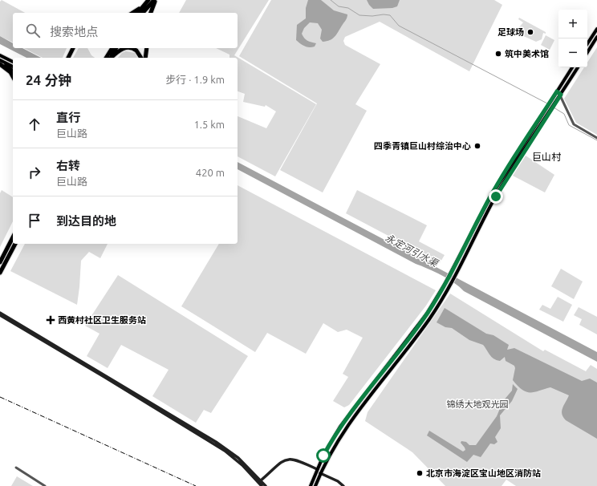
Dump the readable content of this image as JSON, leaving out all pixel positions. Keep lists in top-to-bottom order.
{
  "districts": ["巨山村"],
  "water": ["永定河引水渠"],
  "parks": ["锦绣大地观光园"],
  "places": {
    "other": [
      "足球场",
      "筑中美术馆",
      "四季青镇巨山村综治中心",
      "北京市海淀区宝山地区消防站"
    ],
    "health": ["西黄村社区卫生服务站"]
  },
  "page": {
    "map_buttons": ["+", "−"],
    "search": "搜索地点",
    "heading": ["24 分钟", "步行 · 1.9 km"],
    "list": [
      ["直行", "巨山路", "1.5 km"],
      ["右转", "巨山路", "420 m"],
      "到达目的地"
    ]
  }
}
